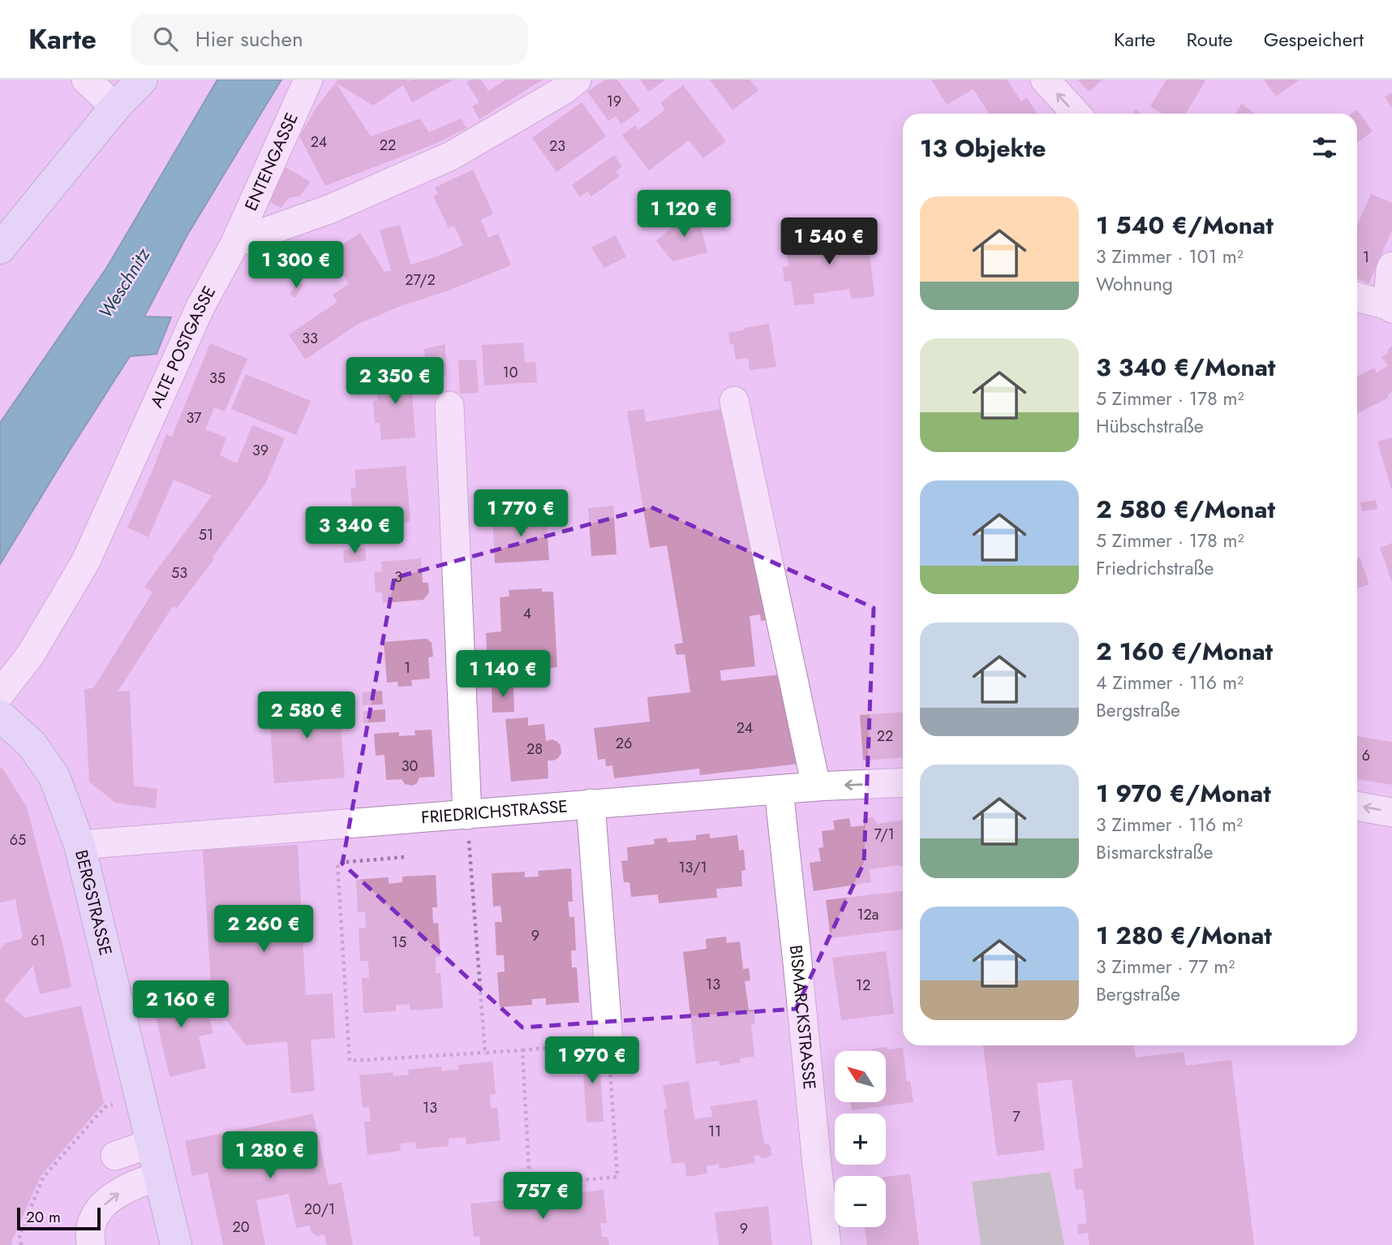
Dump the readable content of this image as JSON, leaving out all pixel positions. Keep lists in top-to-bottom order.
{
  "streets": {
    "main road": ["BERGSTRASSE"],
    "street": [
      "ENTENGASSE",
      "ALTE POSTGASSE",
      "FRIEDRICHSTRASSE",
      "BISMARCKSTRASSE"
    ]
  },
  "crossings": [
    ["ENTENGASSE", "ALTE POSTGASSE"],
    ["FRIEDRICHSTRASSE", "BERGSTRASSE"],
    ["FRIEDRICHSTRASSE", "BISMARCKSTRASSE"]
  ],
  "water": ["Weschnitz"],
  "house_numbers": [
    "19",
    "24",
    "22",
    "23",
    "1",
    "27/2",
    "33",
    "10",
    "35",
    "37",
    "39",
    "51",
    "53",
    "3",
    "4",
    "1",
    "24",
    "22",
    "26",
    "28",
    "6",
    "30",
    "7/1",
    "65",
    "13/1",
    "12a",
    "9",
    "61",
    "15",
    "13",
    "12",
    "13",
    "7",
    "11",
    "20/1",
    "20",
    "9"
  ],
  "scale_bar": "20 m",
  "north": "top left",
  "page": {
    "header": "Karte",
    "search": "Hier suchen",
    "nav": ["Karte", "Route", "Gespeichert"],
    "heading": "13 Objekte",
    "list": [
      {
        "name": "1 540 €/Monat",
        "note": "3 Zimmer · 101 m² · Wohnung"
      },
      {
        "name": "3 340 €/Monat",
        "note": "5 Zimmer · 178 m² · Hübschstraße"
      },
      {
        "name": "2 580 €/Monat",
        "note": "5 Zimmer · 178 m² · Friedrichstraße"
      },
      {
        "name": "2 160 €/Monat",
        "note": "4 Zimmer · 116 m² · Bergstraße"
      },
      {
        "name": "1 970 €/Monat",
        "note": "3 Zimmer · 116 m² · Bismarckstraße"
      },
      {
        "name": "1 280 €/Monat",
        "note": "3 Zimmer · 77 m² · Bergstraße"
      }
    ],
    "price": [
      "1 120 €",
      "1 540 €",
      "1 300 €",
      "2 350 €",
      "1 770 €",
      "3 340 €",
      "1 140 €",
      "2 580 €",
      "2 260 €",
      "2 160 €",
      "1 970 €",
      "1 280 €",
      "757 €"
    ],
    "map_buttons": ["+", "−"],
    "scale": "20 m"
  }
}
